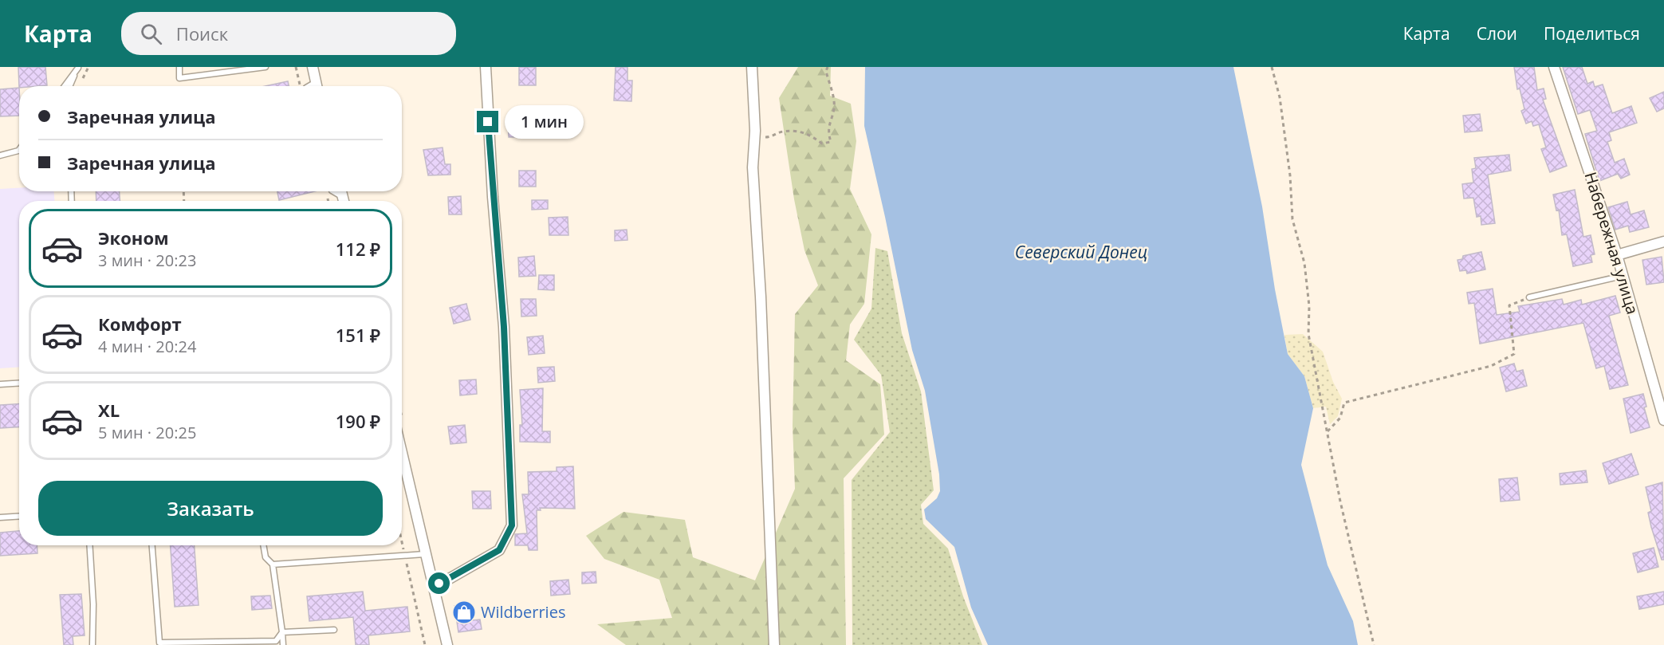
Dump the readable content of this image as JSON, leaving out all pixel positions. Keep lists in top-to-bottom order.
{
  "streets": {
    "street": ["Набережная улица"]
  },
  "water": ["Северский Донец"],
  "places": {
    "shop": ["Wildberries"]
  },
  "page": {
    "header": "Карта",
    "search": "Поиск",
    "nav": ["Карта", "Слои", "Поделиться"],
    "banner": ["Заречная улица", "Заречная улица"],
    "bubble": "1 мин",
    "list": [
      {
        "name": "Эконом",
        "note": "3 мин · 20:23",
        "value": "112 ₽"
      },
      {
        "name": "Комфорт",
        "note": "4 мин · 20:24",
        "value": "151 ₽"
      },
      {
        "name": "XL",
        "note": "5 мин · 20:25",
        "value": "190 ₽"
      }
    ],
    "buttons": "Заказать"
  }
}
